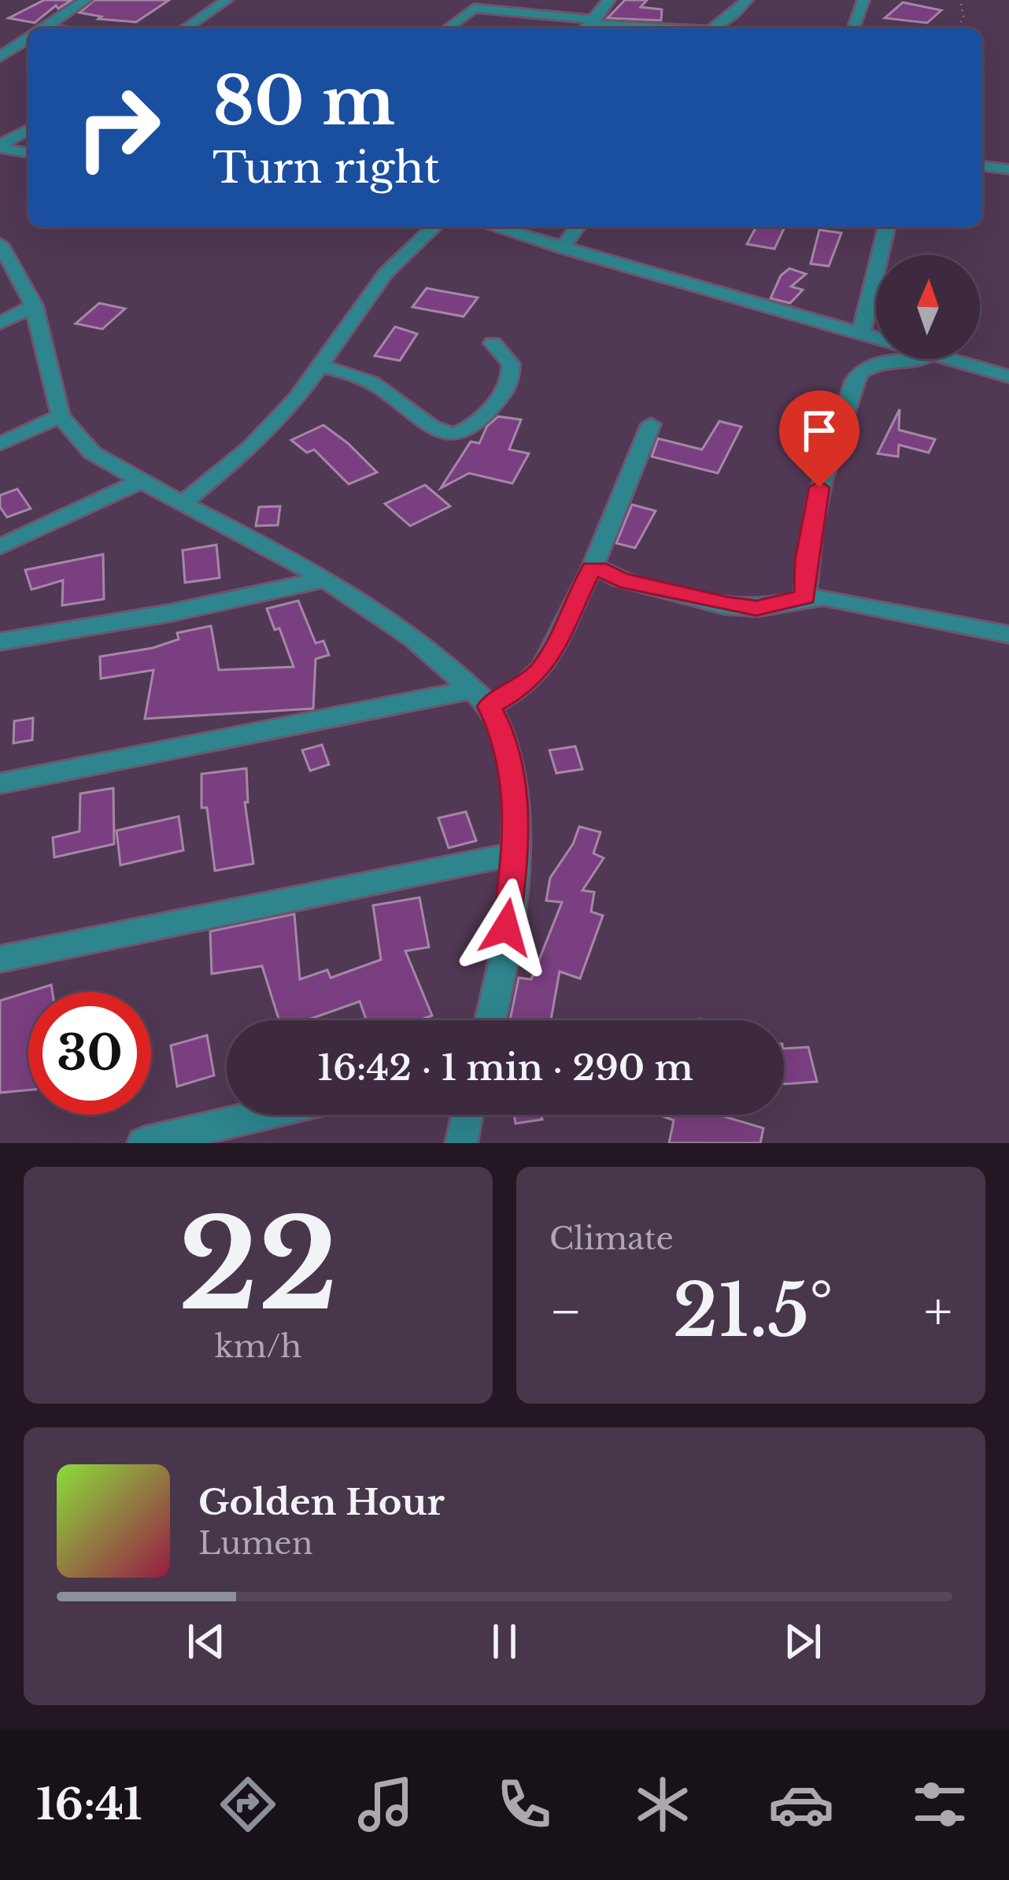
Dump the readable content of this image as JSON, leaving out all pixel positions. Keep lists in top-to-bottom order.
{
  "north": "top",
  "page": {
    "turn": ["80 m", "Turn right"],
    "limit": "30",
    "trip": "16:42 · 1 min · 290 m",
    "tile": [
      ["22", "km/h"],
      "Climate"
    ],
    "heat": ["−", "21.5°", "+"],
    "song": ["Golden Hour", "Lumen"],
    "tabs": "16:41"
  }
}
